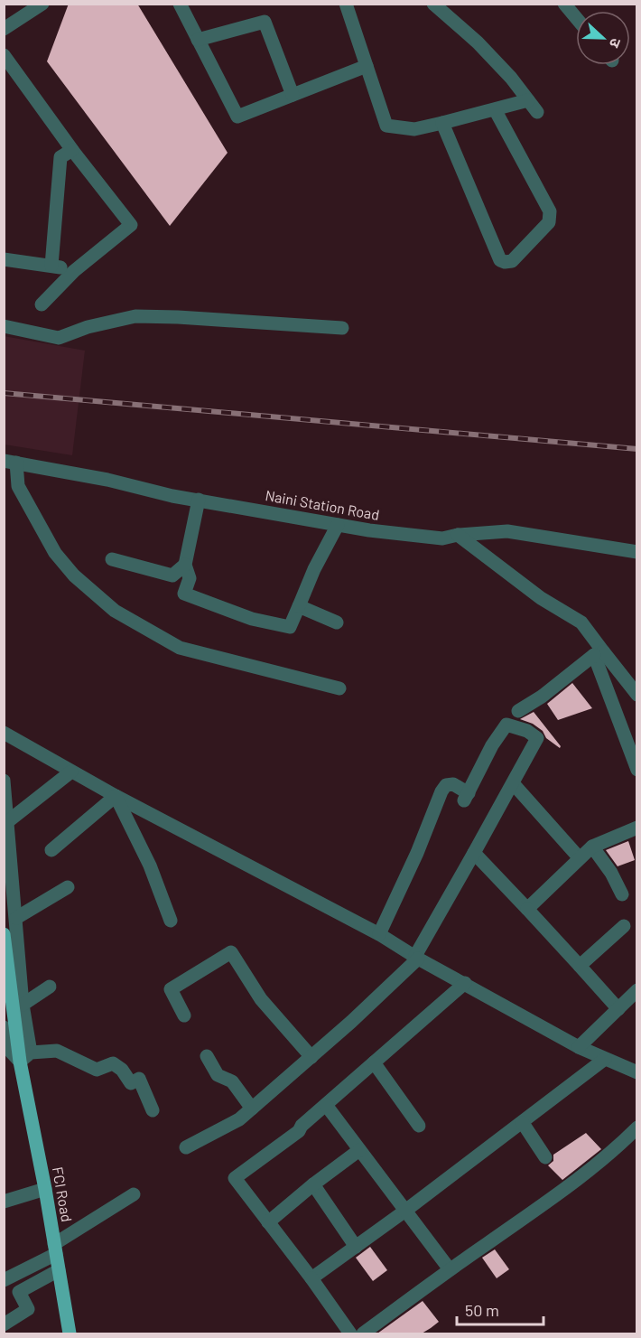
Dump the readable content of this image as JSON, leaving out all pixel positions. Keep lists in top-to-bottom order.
{
  "streets": {
    "main road": ["FCI Road"],
    "street": ["Naini Station Road"]
  },
  "scale_bar": "50 m",
  "north": "right"
}
